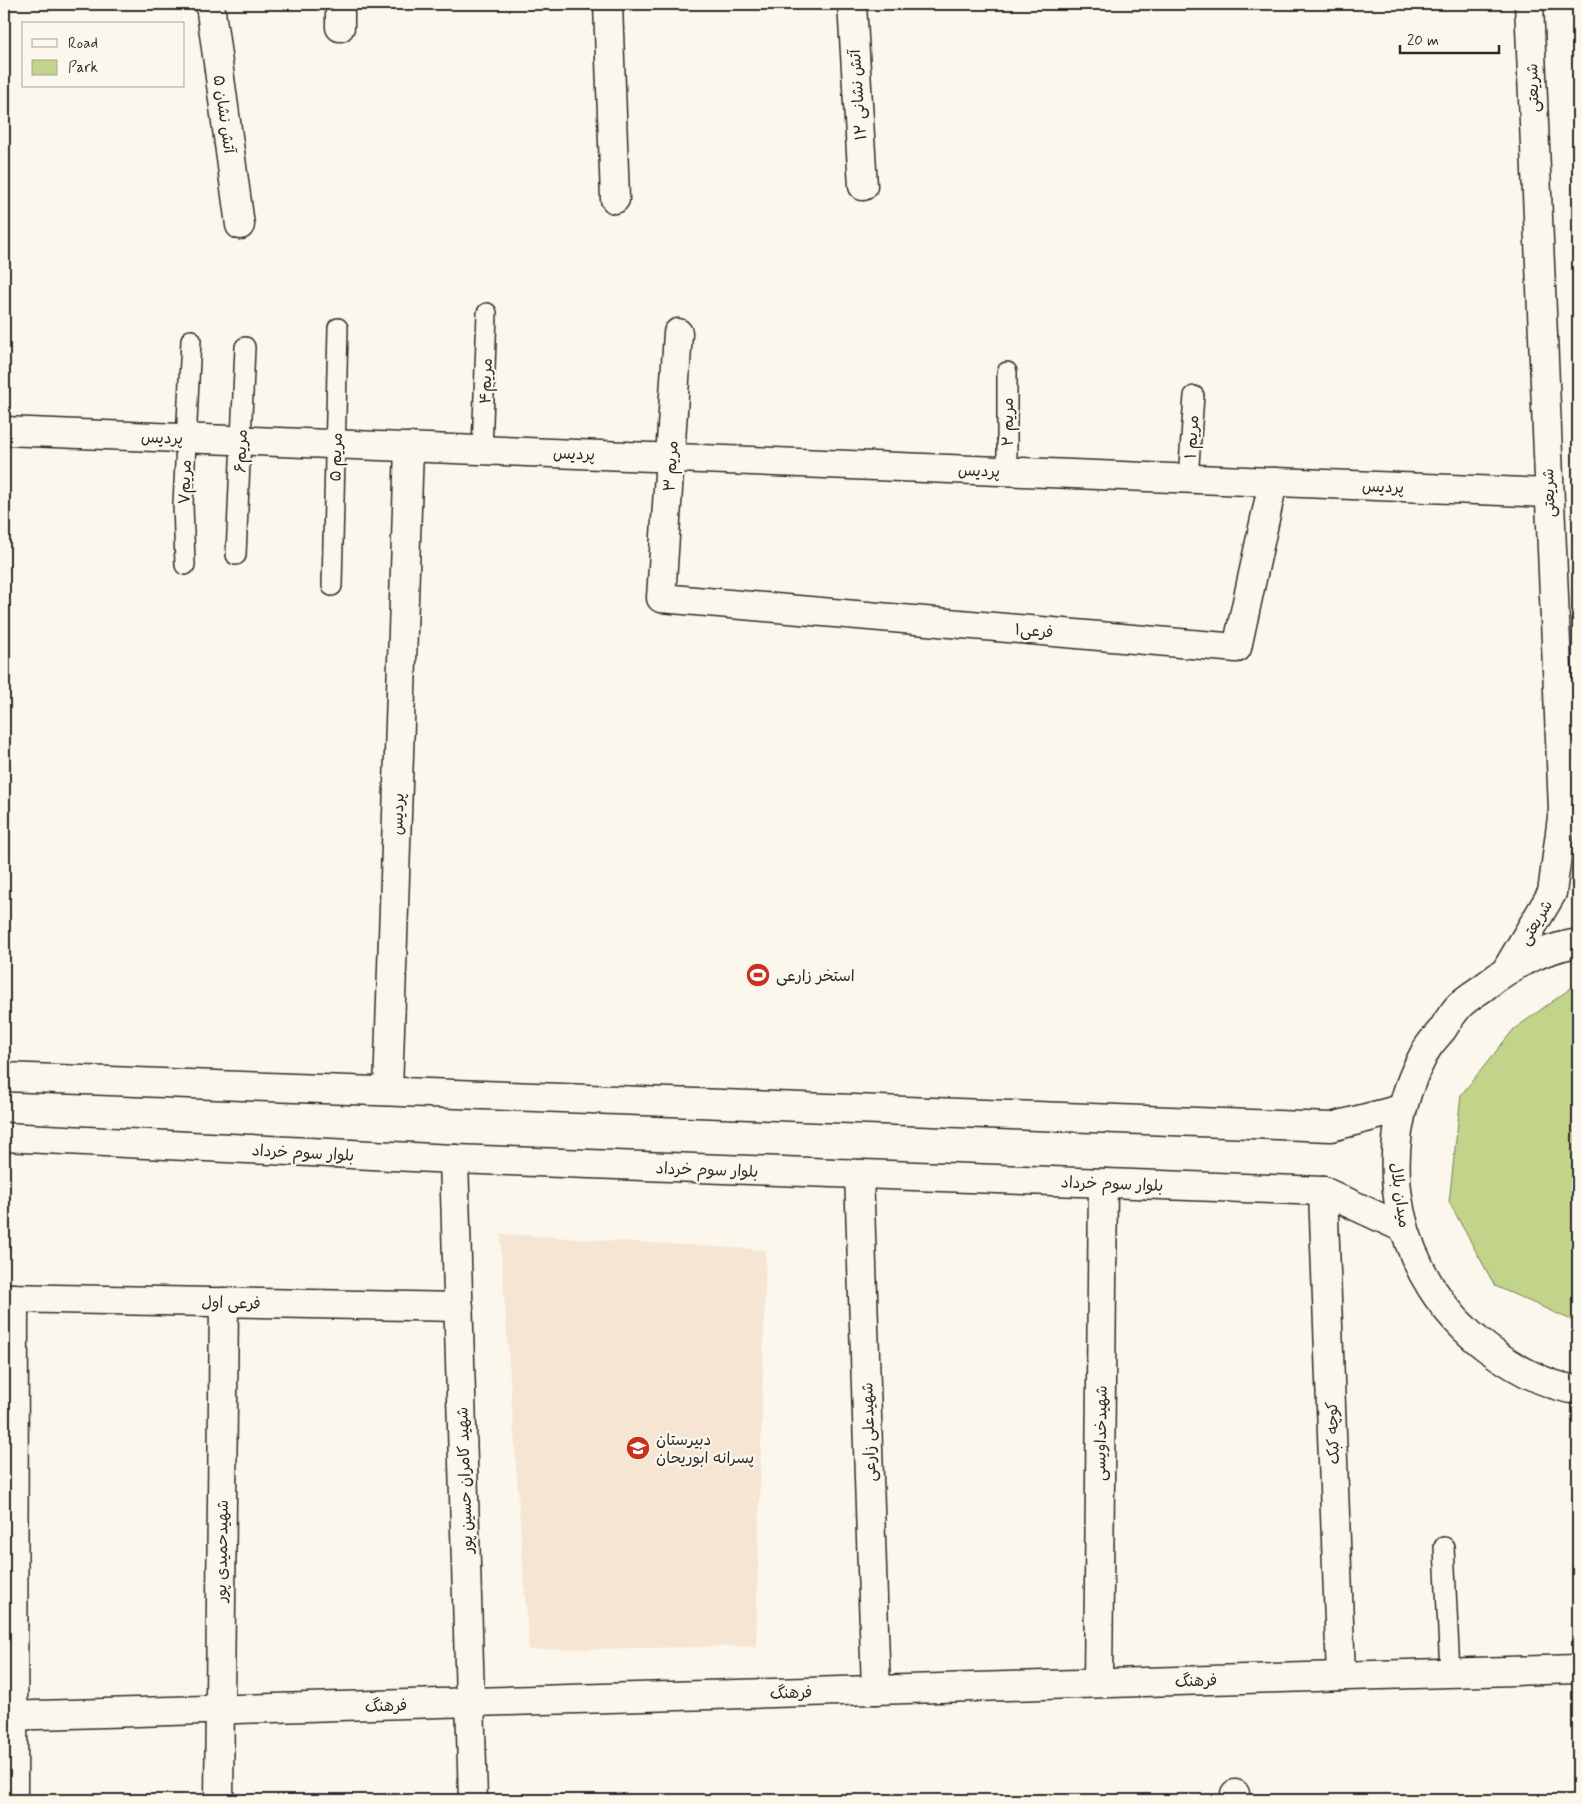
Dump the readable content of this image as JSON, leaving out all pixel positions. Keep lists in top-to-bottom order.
{
  "streets": {
    "street": [
      "شریعتی",
      "آتش نشانی ۱۲",
      "آتش نشان ۵",
      "پردیس",
      "مریم ۳",
      "فرعی۱",
      "بلوار سوم خرداد",
      "میدان بلال",
      "فرعی اول",
      "شهیدعلی زارعی",
      "شهیدخداویسی",
      "کوچه کبک",
      "شهید کامران حسین پور",
      "شهیدحمیدی پور",
      "فرهنگ"
    ],
    "lane": [
      "مریم۴",
      "مریم ۲",
      "مریم ۱",
      "مریم۶",
      "مریم ۵",
      "مریم۷"
    ]
  },
  "crossings": [
    ["شریعتی", "پردیس"],
    ["شریعتی", "میدان بلال"],
    ["مریم۴", "پردیس"],
    ["مریم ۲", "پردیس"],
    ["پردیس", "مریم ۱"],
    ["پردیس", "مریم۶"],
    ["پردیس", "مریم ۵"],
    ["پردیس", "مریم ۳"],
    ["پردیس", "مریم۷"],
    ["پردیس", "فرعی۱"],
    ["مریم ۳", "فرعی۱"],
    ["بلوار سوم خرداد", "میدان بلال"],
    ["بلوار سوم خرداد", "شهیدعلی زارعی"],
    ["بلوار سوم خرداد", "شهیدخداویسی"],
    ["بلوار سوم خرداد", "کوچه کبک"],
    ["بلوار سوم خرداد", "شهید کامران حسین پور"],
    ["فرعی اول", "شهید کامران حسین پور"],
    ["فرعی اول", "شهیدحمیدی پور"],
    ["شهیدعلی زارعی", "فرهنگ"],
    ["شهیدخداویسی", "فرهنگ"],
    ["کوچه کبک", "فرهنگ"],
    ["شهید کامران حسین پور", "فرهنگ"],
    ["شهیدحمیدی پور", "فرهنگ"]
  ],
  "places": {
    "sports": ["استخر زارعی"],
    "school or university": ["دبیرستان پسرانه ابوریحان"]
  },
  "legend": ["Road", "Park"],
  "scale_bar": "20 m"
}
